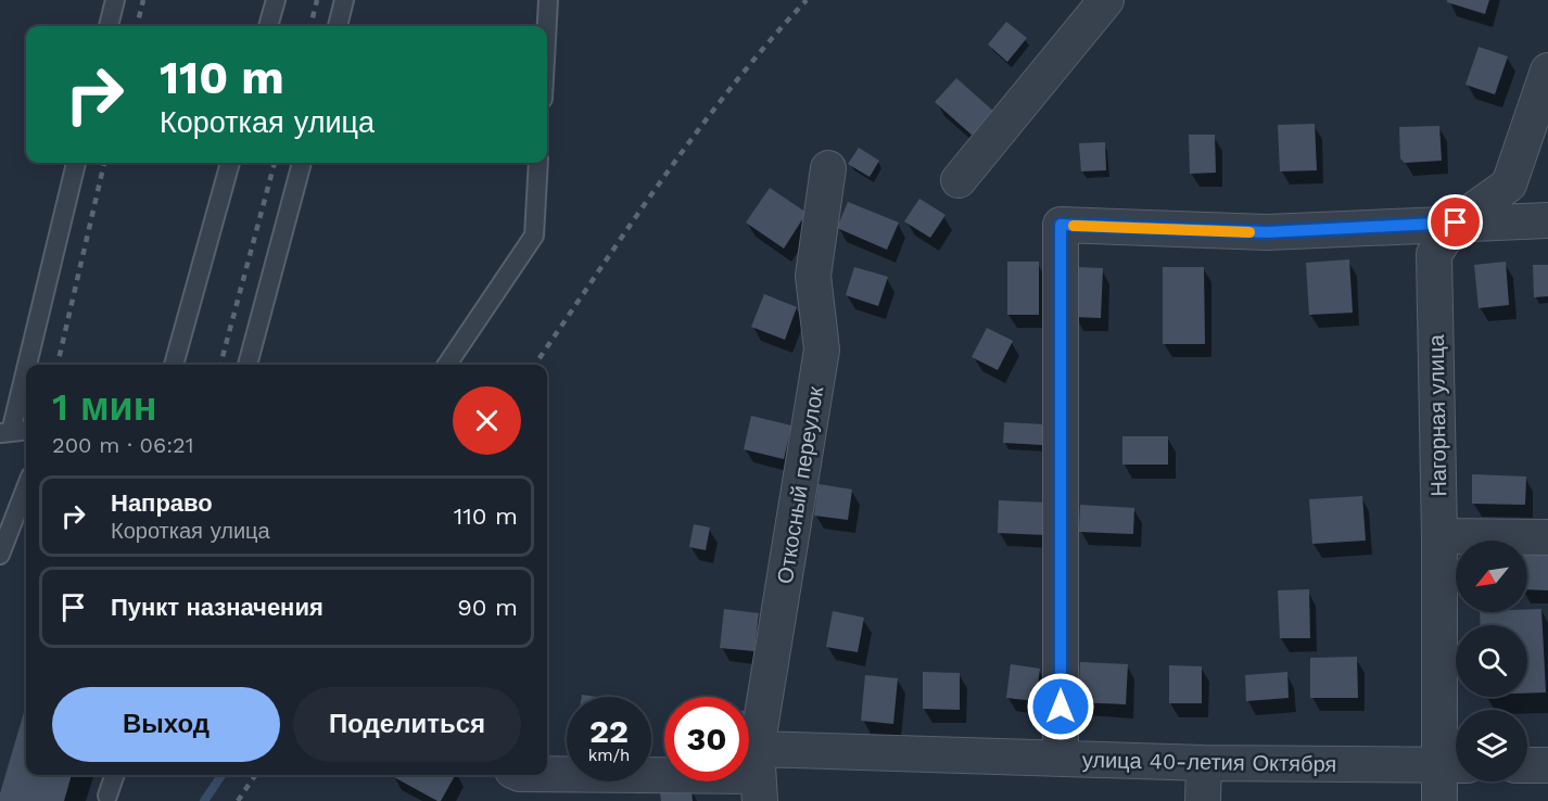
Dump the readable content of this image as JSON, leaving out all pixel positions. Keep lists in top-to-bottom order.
{
  "streets": {
    "street": ["Нагорная улица", "Откосный переулок", "улица 40-летия Октября"]
  },
  "crossings": [
    ["Нагорная улица", "улица 40-летия Октября"],
    ["Откосный переулок", "улица 40-летия Октября"]
  ],
  "north": "bottom left",
  "page": {
    "turn": ["110 m", "Короткая улица"],
    "heading": ["1 мин", "200 m · 06:21"],
    "list": [
      {
        "name": "Направо",
        "note": "Короткая улица",
        "value": "110 m"
      },
      {
        "name": "Пункт назначения",
        "value": "90 m"
      }
    ],
    "buttons": ["Выход", "Поделиться"],
    "speed": "22 km/h",
    "limit": "30"
  }
}
